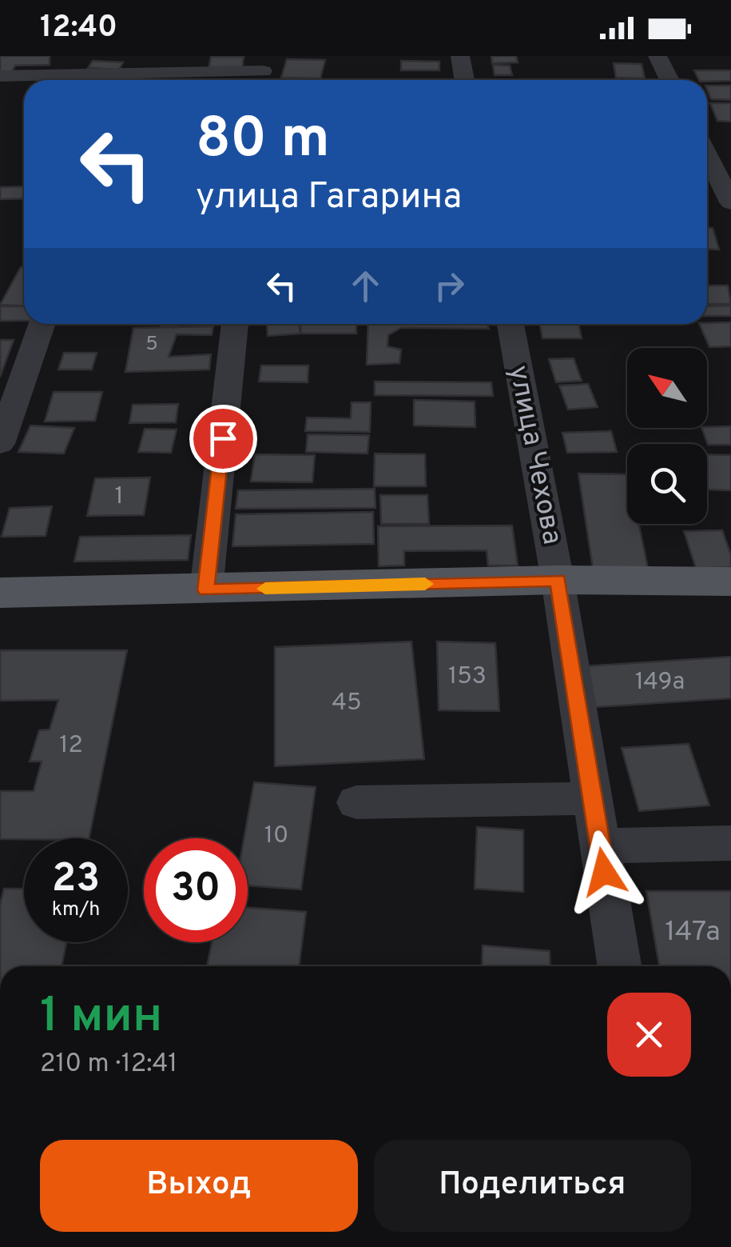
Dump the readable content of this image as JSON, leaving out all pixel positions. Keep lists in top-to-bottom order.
{
  "streets": {
    "street": ["улица Чехова"]
  },
  "house_numbers": [
    "5",
    "1",
    "153",
    "149а",
    "45",
    "12",
    "10",
    "147а"
  ],
  "north": "top left",
  "page": {
    "status": "12:40",
    "turn": ["80 m", "улица Гагарина"],
    "speed": "23 km/h",
    "limit": "30",
    "heading": ["1 мин", "210 m · 12:41"],
    "buttons": ["Выход", "Поделиться"]
  }
}
